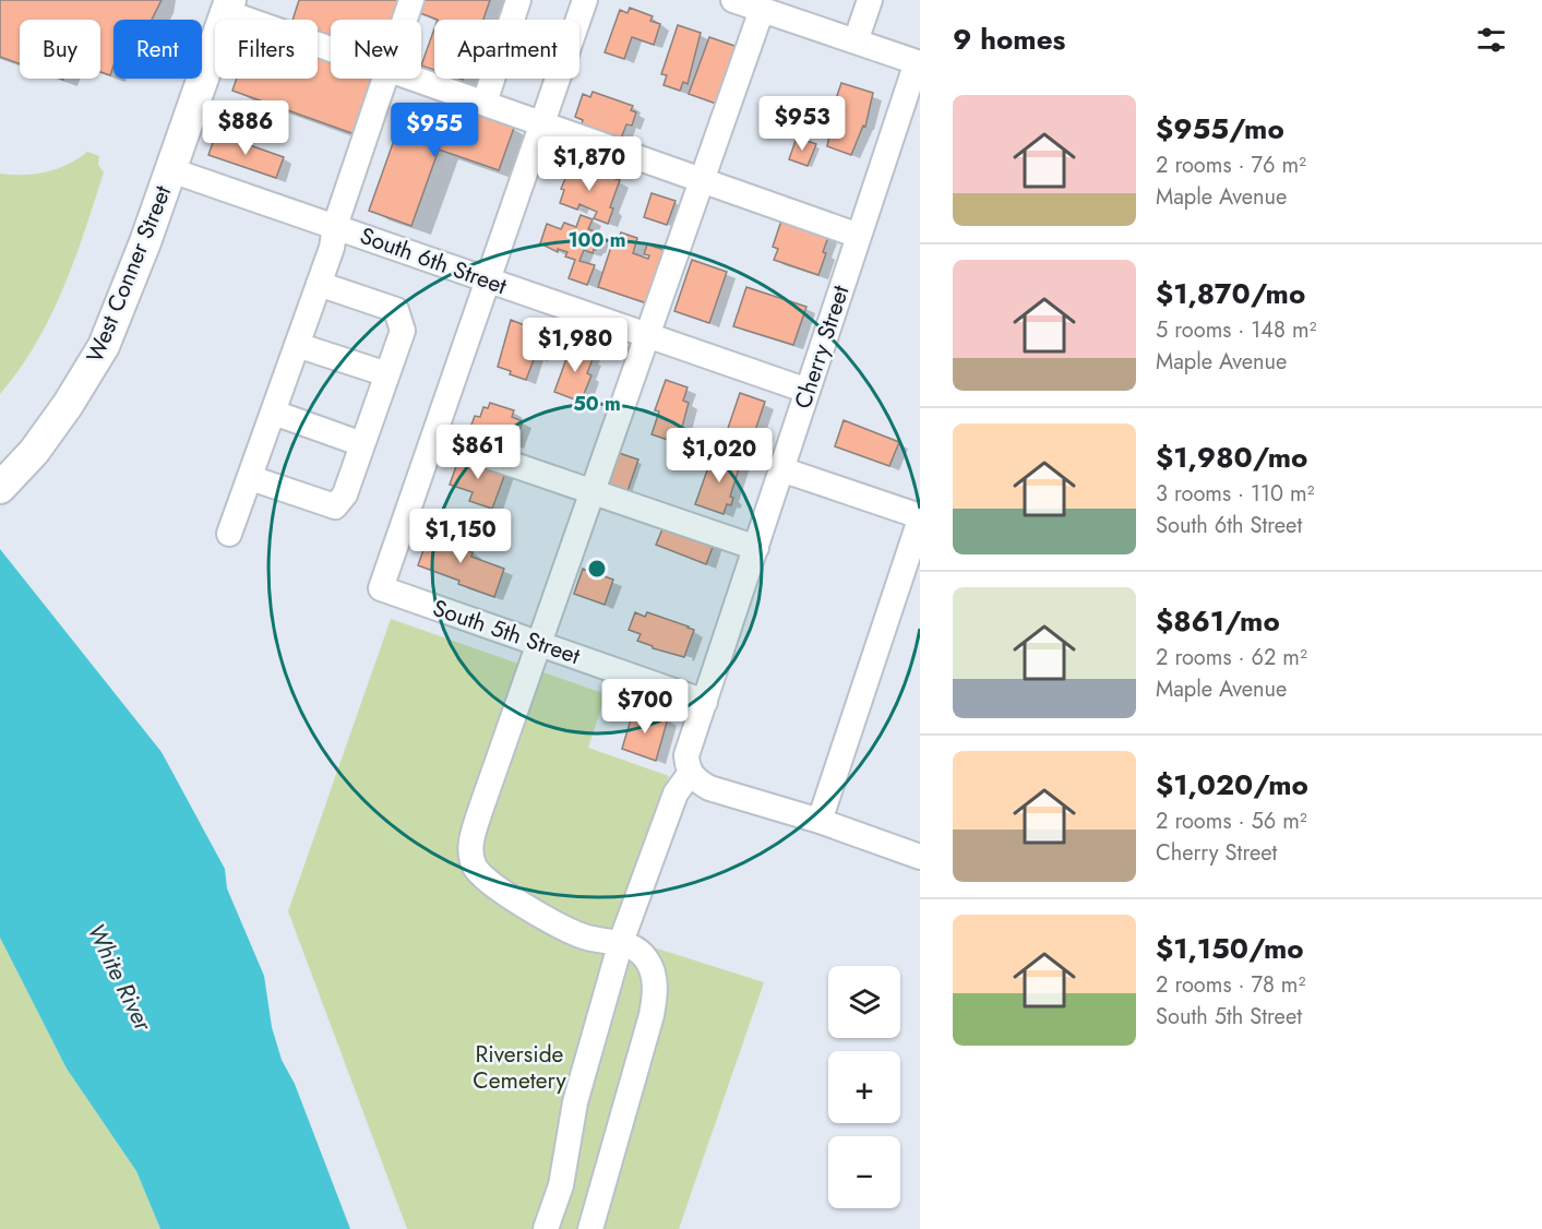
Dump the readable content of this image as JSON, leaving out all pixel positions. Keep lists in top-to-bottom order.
{
  "streets": {
    "main road": ["West Conner Street"],
    "street": ["South 6th Street", "Cherry Street", "South 5th Street"]
  },
  "crossings": [
    ["South 6th Street", "West Conner Street"],
    ["South 6th Street", "Cherry Street"],
    ["Cherry Street", "South 5th Street"]
  ],
  "water": ["White River"],
  "parks": ["Riverside Cemetery"],
  "page": {
    "heading": "9 homes",
    "chip": [
      "Buy",
      "Rent",
      "Filters",
      "New",
      "Apartment"
    ],
    "list": [
      {
        "name": "$955/mo",
        "note": "2 rooms · 76 m² · Maple Avenue"
      },
      {
        "name": "$1,870/mo",
        "note": "5 rooms · 148 m² · Maple Avenue"
      },
      {
        "name": "$1,980/mo",
        "note": "3 rooms · 110 m² · South 6th Street"
      },
      {
        "name": "$861/mo",
        "note": "2 rooms · 62 m² · Maple Avenue"
      },
      {
        "name": "$1,020/mo",
        "note": "2 rooms · 56 m² · Cherry Street"
      },
      {
        "name": "$1,150/mo",
        "note": "2 rooms · 78 m² · South 5th Street"
      }
    ],
    "price": [
      "$953",
      "$886",
      "$955",
      "$1,870",
      "$1,980",
      "$861",
      "$1,020",
      "$1,150",
      "$700"
    ],
    "map_buttons": ["+", "−"]
  },
  "rings": ["100 m", "50 m"]
}
